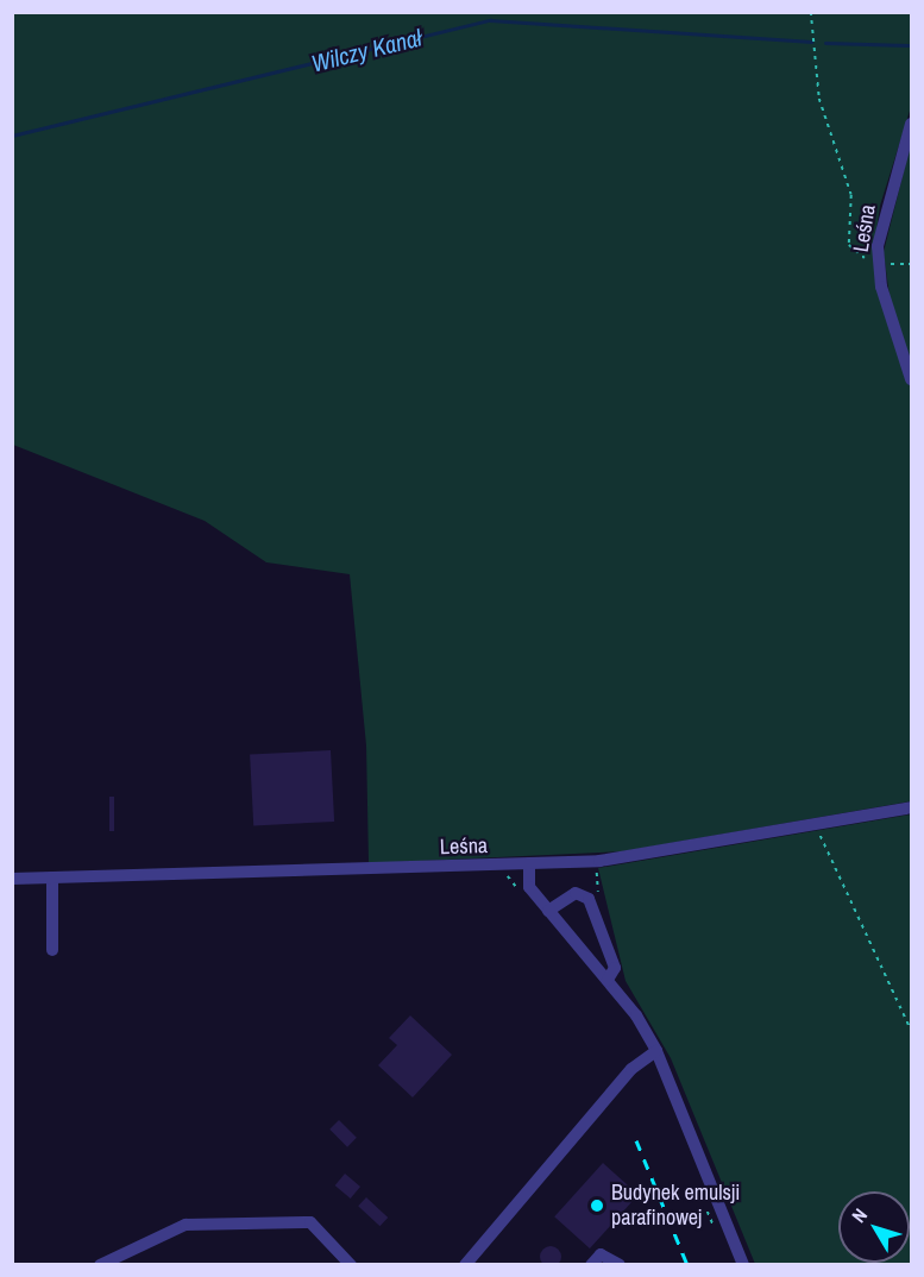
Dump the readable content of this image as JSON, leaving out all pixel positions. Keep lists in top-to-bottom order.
{
  "streets": {
    "street": ["Leśna"]
  },
  "water": ["Wilczy Kanał"],
  "places": ["Budynek emulsji parafinowej"],
  "north": "top left"
}
